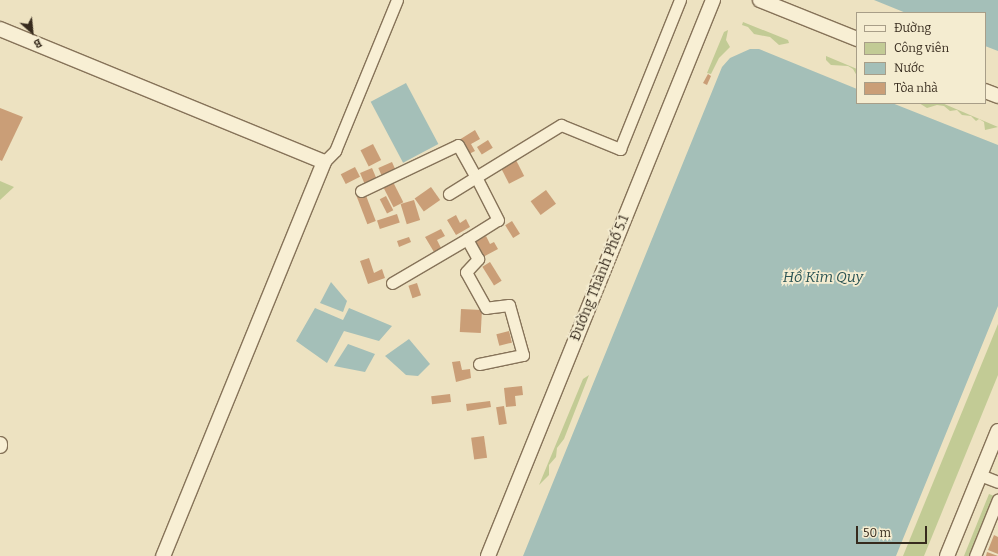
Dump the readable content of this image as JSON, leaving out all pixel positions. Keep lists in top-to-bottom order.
{
  "streets": {
    "street": ["Đường Thành Phố 5.1"]
  },
  "water": ["Hồ Kim Quy"],
  "legend": [
    "Đường",
    "Công viên",
    "Nước",
    "Tòa nhà"
  ],
  "scale_bar": "50 m",
  "north": "bottom right"
}
